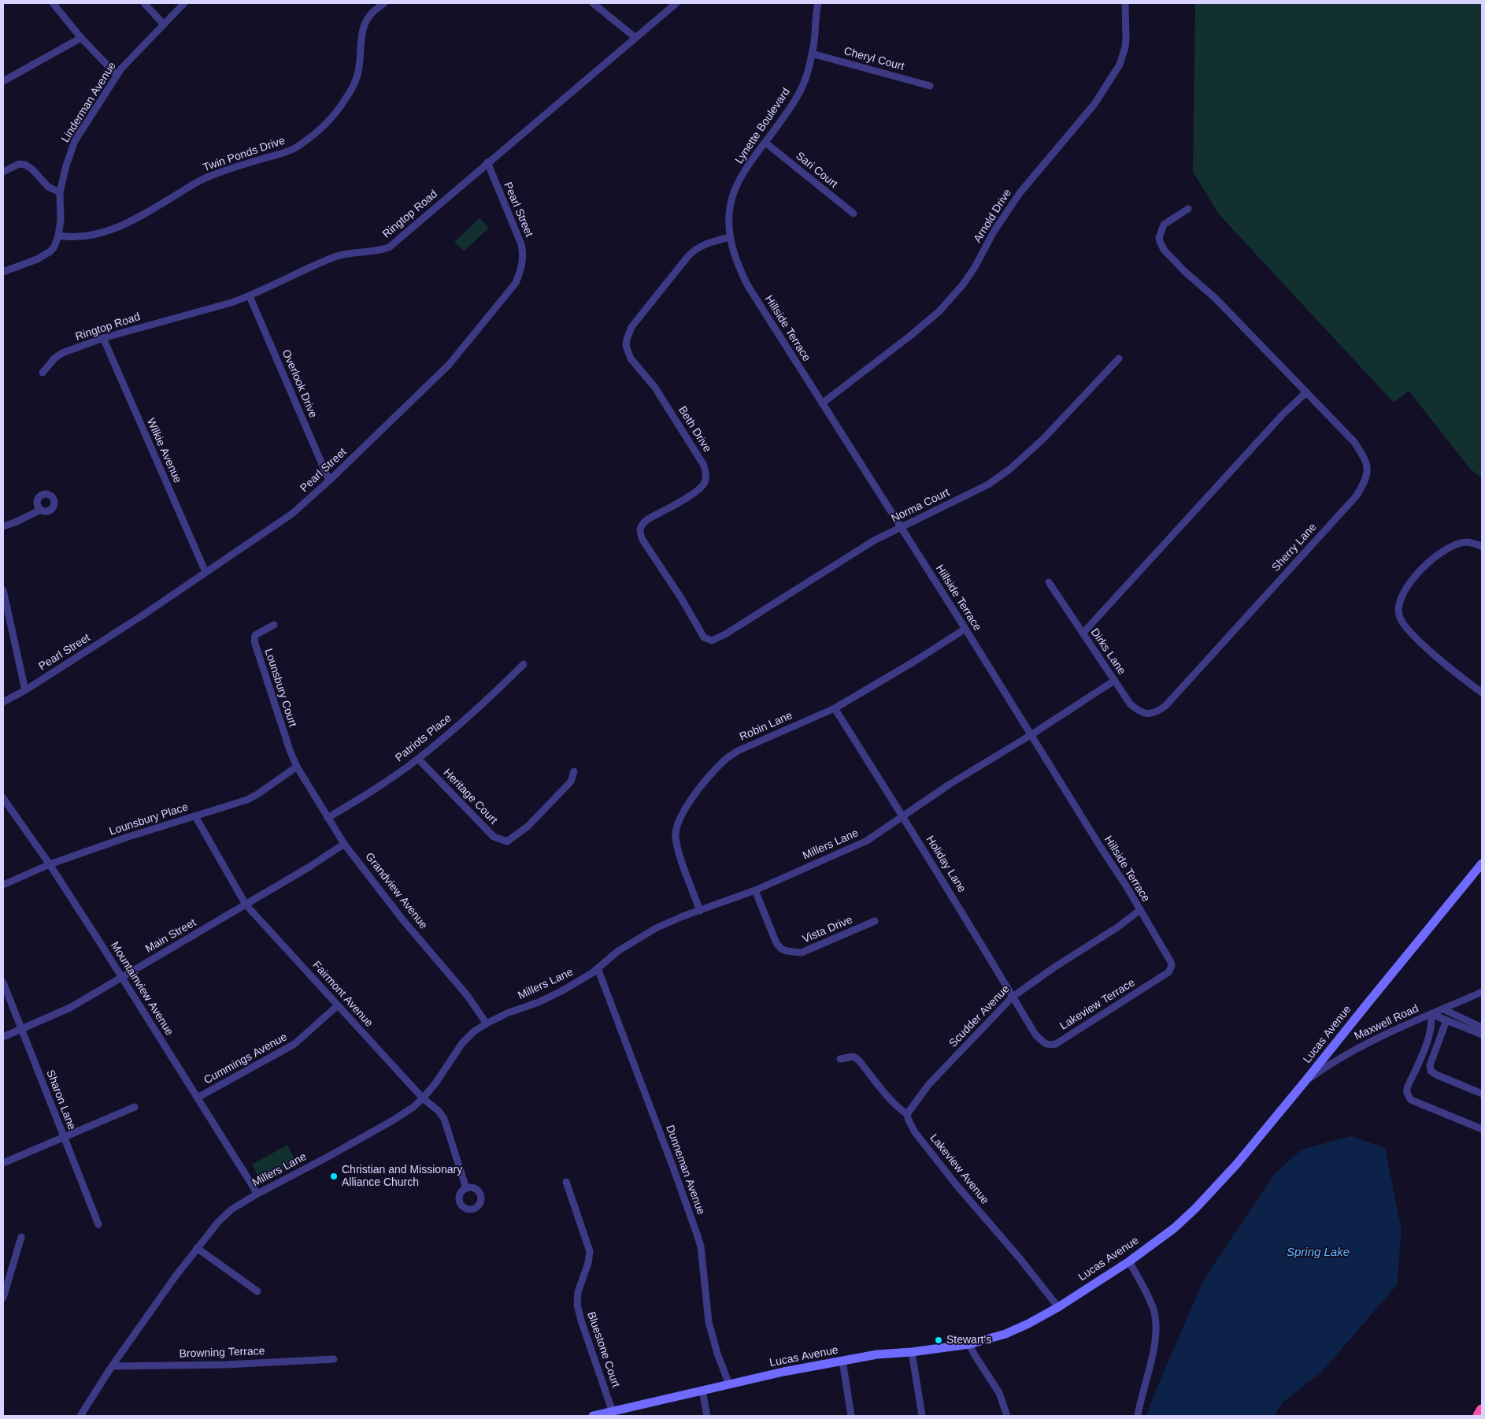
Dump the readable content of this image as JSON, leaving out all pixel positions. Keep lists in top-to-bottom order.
{
  "streets": {
    "street": [
      "Cheryl Court",
      "Linderman Avenue",
      "Lynette Boulevard",
      "Twin Ponds Drive",
      "Sari Court",
      "Pearl Street",
      "Ringtop Road",
      "Arnold Drive",
      "Hillside Terrace",
      "Overlook Drive",
      "Beth Drive",
      "Wilkie Avenue",
      "Norma Court",
      "Sherry Lane",
      "Dirks Lane",
      "Lounsbury Court",
      "Robin Lane",
      "Patriots Place",
      "Heritage Court",
      "Lounsbury Place",
      "Millers Lane",
      "Holiday Lane",
      "Grandview Avenue",
      "Vista Drive",
      "Main Street",
      "Mountainview Avenue",
      "Fairmont Avenue",
      "Lakeview Terrace",
      "Scudder Avenue",
      "Maxwell Road",
      "Lucas Avenue",
      "Cummings Avenue",
      "Sharon Lane",
      "Lakeview Avenue",
      "Dunneman Avenue",
      "Bluestone Court",
      "Browning Terrace"
    ]
  },
  "crossings": [
    ["Cheryl Court", "Lynette Boulevard"],
    ["Linderman Avenue", "Twin Ponds Drive"],
    ["Lynette Boulevard", "Sari Court"],
    ["Lynette Boulevard", "Hillside Terrace"],
    ["Lynette Boulevard", "Beth Drive"],
    ["Pearl Street", "Ringtop Road"],
    ["Pearl Street", "Overlook Drive"],
    ["Pearl Street", "Wilkie Avenue"],
    ["Ringtop Road", "Overlook Drive"],
    ["Ringtop Road", "Wilkie Avenue"],
    ["Arnold Drive", "Hillside Terrace"],
    ["Hillside Terrace", "Beth Drive"],
    ["Hillside Terrace", "Norma Court"],
    ["Hillside Terrace", "Robin Lane"],
    ["Hillside Terrace", "Millers Lane"],
    ["Hillside Terrace", "Lakeview Terrace"],
    ["Hillside Terrace", "Scudder Avenue"],
    ["Beth Drive", "Norma Court"],
    ["Sherry Lane", "Dirks Lane"],
    ["Dirks Lane", "Millers Lane"],
    ["Lounsbury Court", "Lounsbury Place"],
    ["Lounsbury Court", "Grandview Avenue"],
    ["Robin Lane", "Millers Lane"],
    ["Robin Lane", "Holiday Lane"],
    ["Patriots Place", "Heritage Court"],
    ["Patriots Place", "Grandview Avenue"],
    ["Lounsbury Place", "Grandview Avenue"],
    ["Lounsbury Place", "Mountainview Avenue"],
    ["Lounsbury Place", "Fairmont Avenue"],
    ["Millers Lane", "Holiday Lane"],
    ["Millers Lane", "Grandview Avenue"],
    ["Millers Lane", "Vista Drive"],
    ["Millers Lane", "Mountainview Avenue"],
    ["Millers Lane", "Fairmont Avenue"],
    ["Millers Lane", "Dunneman Avenue"],
    ["Millers Lane", "Browning Terrace"],
    ["Holiday Lane", "Lakeview Terrace"],
    ["Holiday Lane", "Scudder Avenue"],
    ["Grandview Avenue", "Main Street"],
    ["Main Street", "Mountainview Avenue"],
    ["Main Street", "Fairmont Avenue"],
    ["Main Street", "Sharon Lane"],
    ["Mountainview Avenue", "Cummings Avenue"],
    ["Fairmont Avenue", "Cummings Avenue"],
    ["Scudder Avenue", "Lakeview Avenue"],
    ["Maxwell Road", "Lucas Avenue"],
    ["Lucas Avenue", "Lakeview Avenue"],
    ["Lucas Avenue", "Dunneman Avenue"],
    ["Lucas Avenue", "Bluestone Court"]
  ],
  "water": ["Spring Lake"],
  "places": ["Christian and Missionary Alliance Church", "Stewart's"]
}
